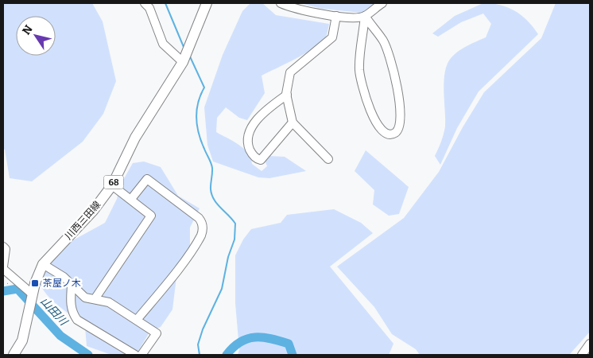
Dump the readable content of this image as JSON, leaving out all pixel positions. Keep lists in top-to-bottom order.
{
  "streets": {
    "main road": ["68", "川西三田線"]
  },
  "water": ["山田川"],
  "places": {
    "transit": ["茶屋ノ木"]
  },
  "north": "top left"
}
